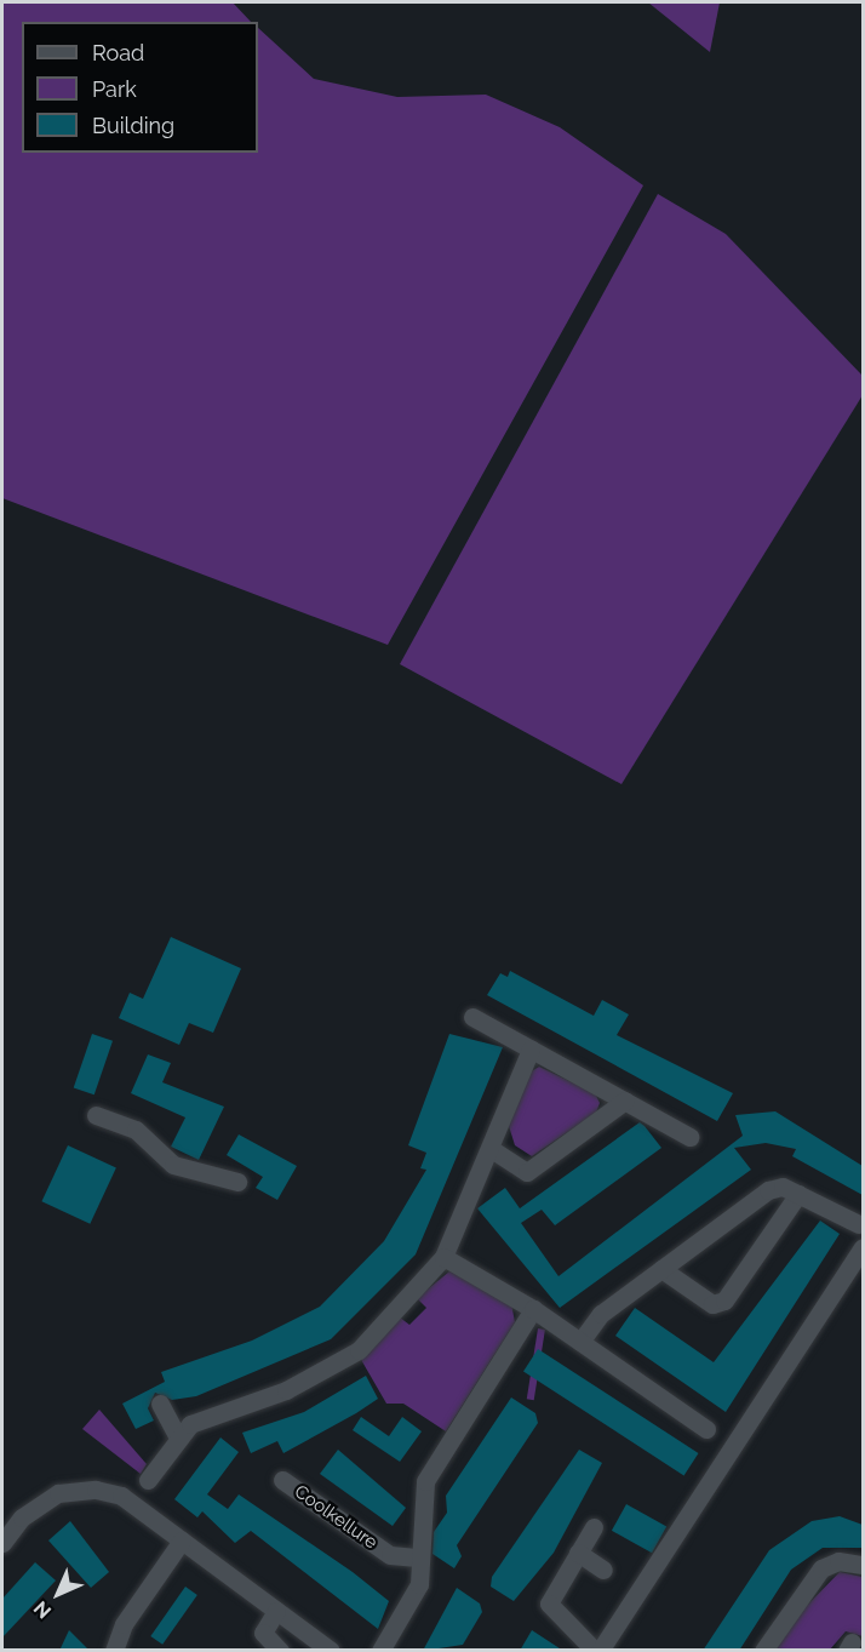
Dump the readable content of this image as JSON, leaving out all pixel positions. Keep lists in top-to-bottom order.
{
  "streets": {
    "street": ["Coolkellure"]
  },
  "legend": ["Road", "Park", "Building"],
  "north": "bottom left"
}
